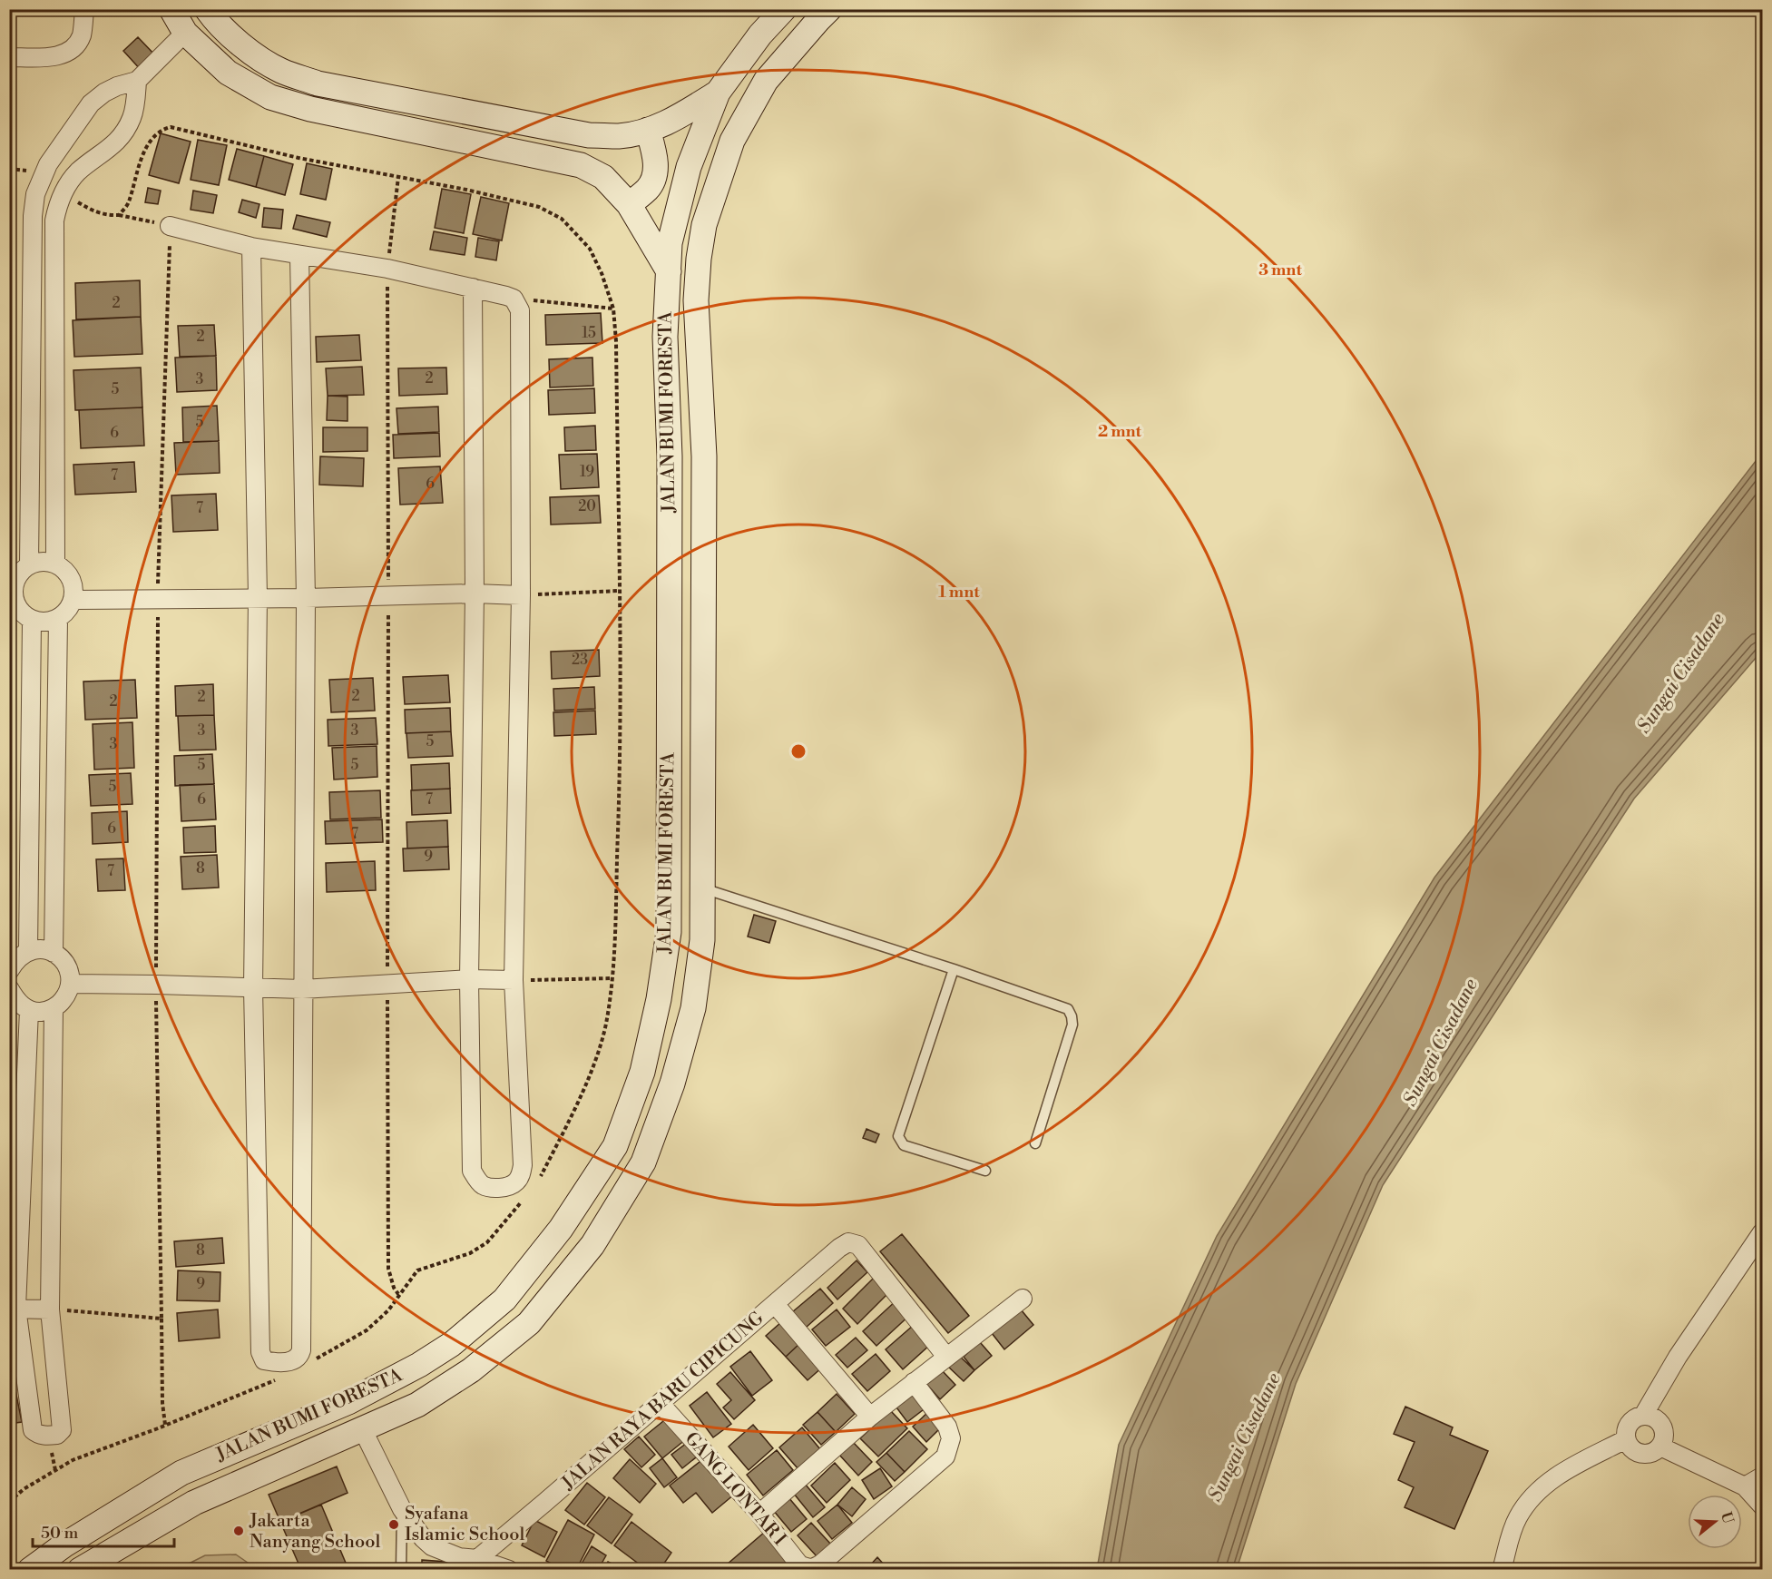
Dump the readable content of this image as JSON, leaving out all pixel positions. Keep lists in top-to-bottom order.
{
  "streets": {
    "main road": ["JALAN BUMI FORESTA"],
    "street": ["JALAN RAYA BARU CIPICUNG", "GANG LONTAR I"]
  },
  "crossings": [
    ["JALAN RAYA BARU CIPICUNG", "GANG LONTAR I"]
  ],
  "water": ["Sungai Cisadane"],
  "places": ["Syafana Islamic School", "Jakarta Nanyang School"],
  "house_numbers": [
    "2",
    "15",
    "2",
    "2",
    "3",
    "5",
    "5",
    "6",
    "19",
    "7",
    "6",
    "20",
    "7",
    "23",
    "2",
    "2",
    "2",
    "3",
    "3",
    "5",
    "3",
    "5",
    "5",
    "5",
    "6",
    "7",
    "6",
    "7",
    "9",
    "8",
    "7",
    "8",
    "9"
  ],
  "scale_bar": "50 m",
  "north": "right",
  "rings": ["3 mnt", "2 mnt", "1 mnt"]
}
